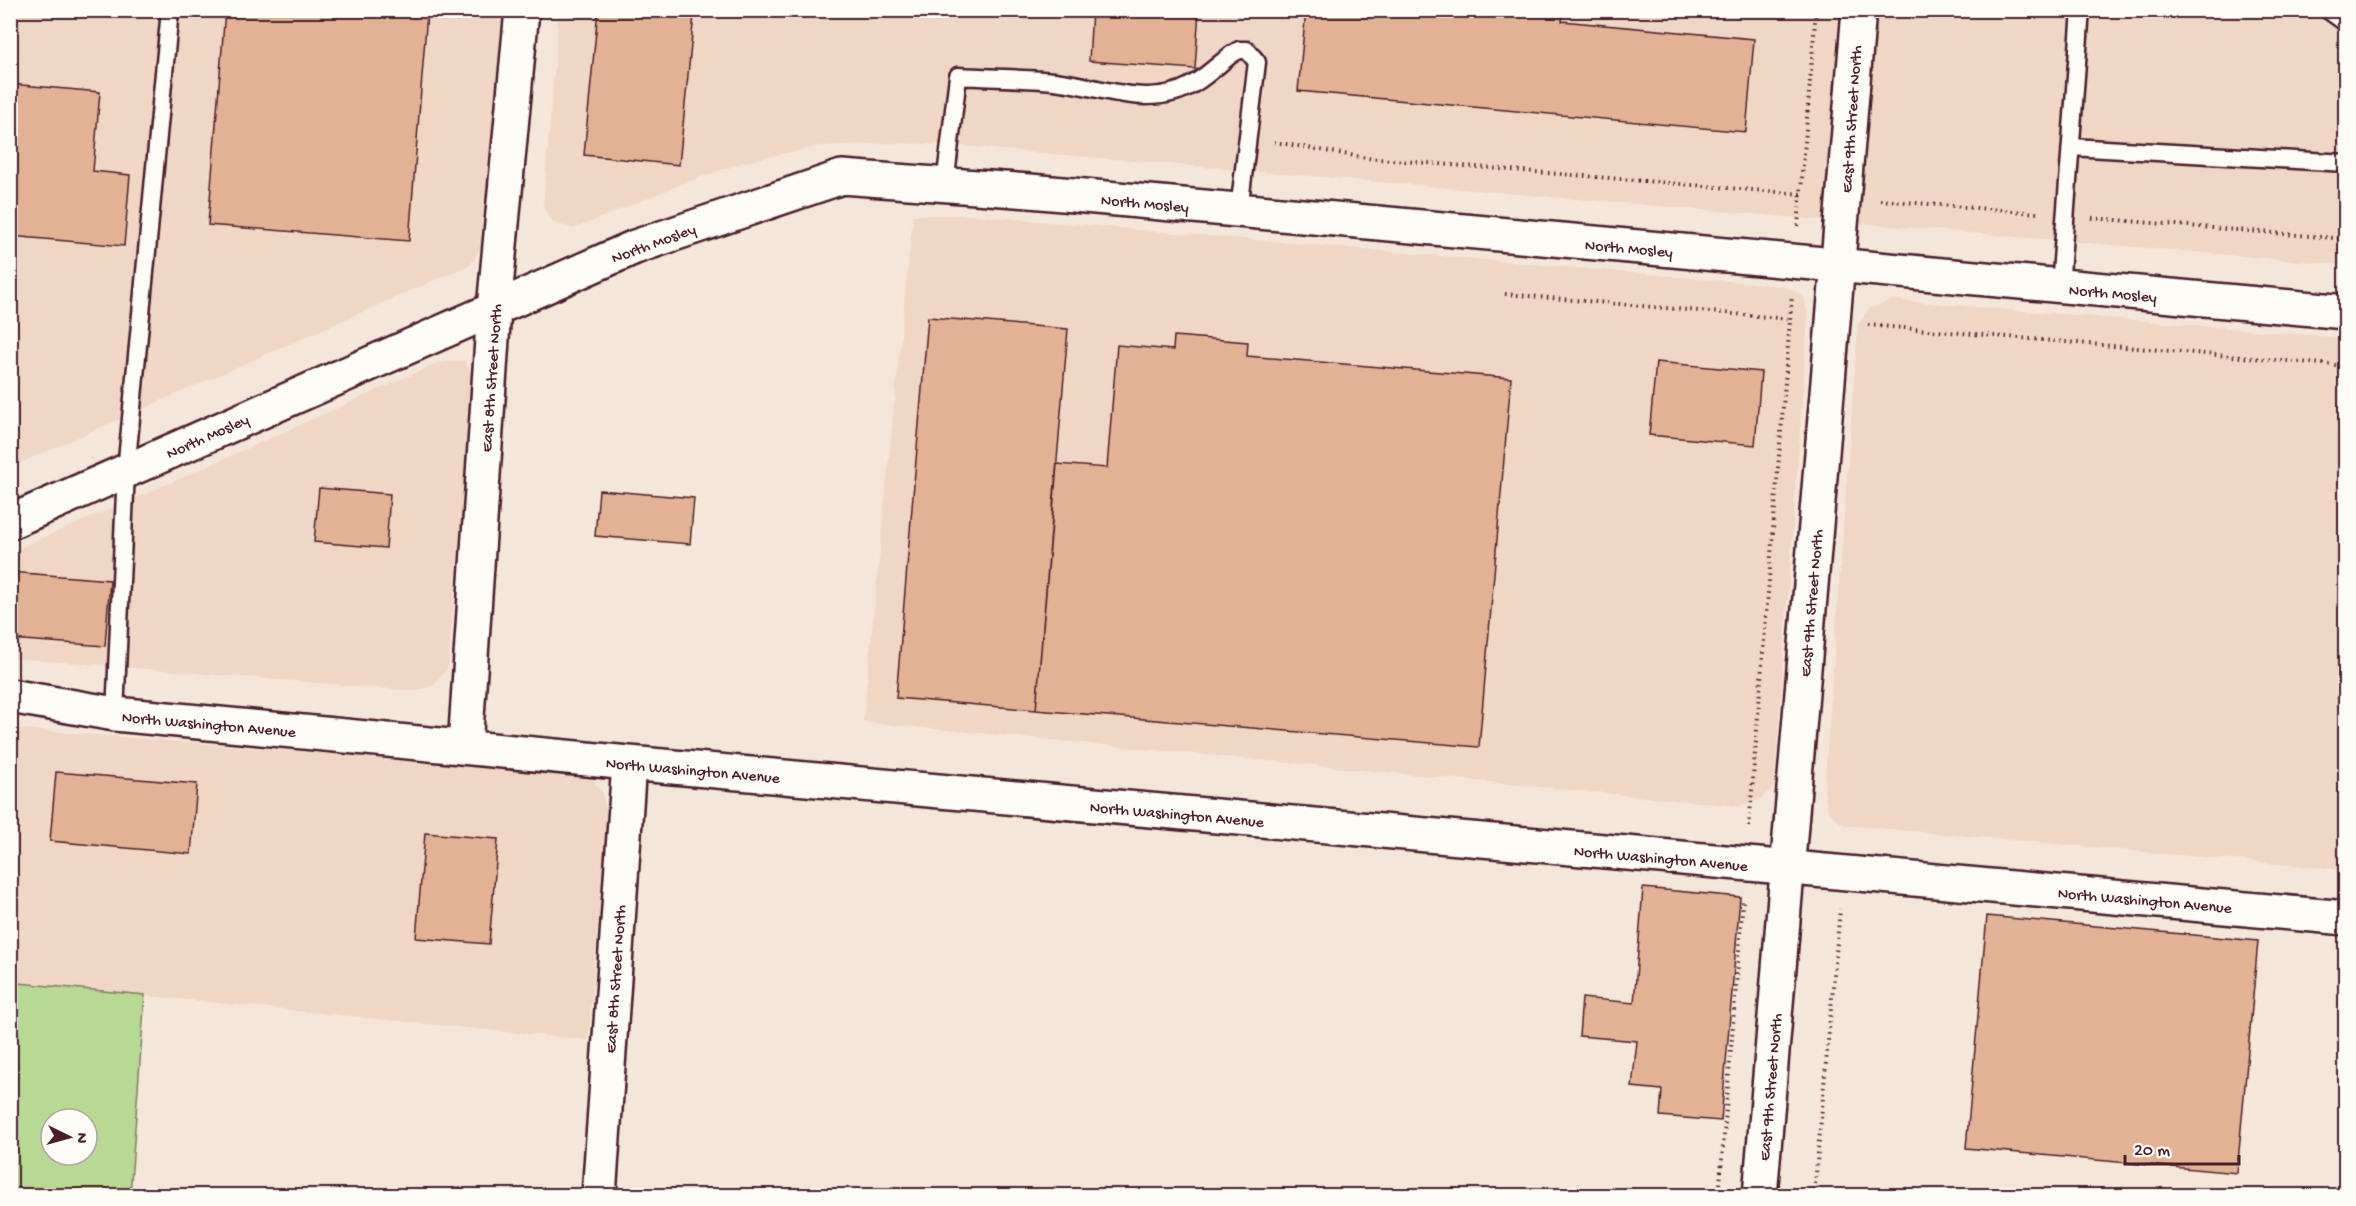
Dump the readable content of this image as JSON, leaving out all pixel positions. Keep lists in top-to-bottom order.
{
  "streets": {
    "street": [
      "East 9th Street North",
      "North Mosley",
      "East 8th Street North",
      "North Washington Avenue"
    ]
  },
  "crossings": [
    ["East 9th Street North", "North Mosley"],
    ["East 9th Street North", "North Washington Avenue"],
    ["North Mosley", "East 8th Street North"],
    ["East 8th Street North", "North Washington Avenue"]
  ],
  "scale_bar": "20 m",
  "north": "right"
}
